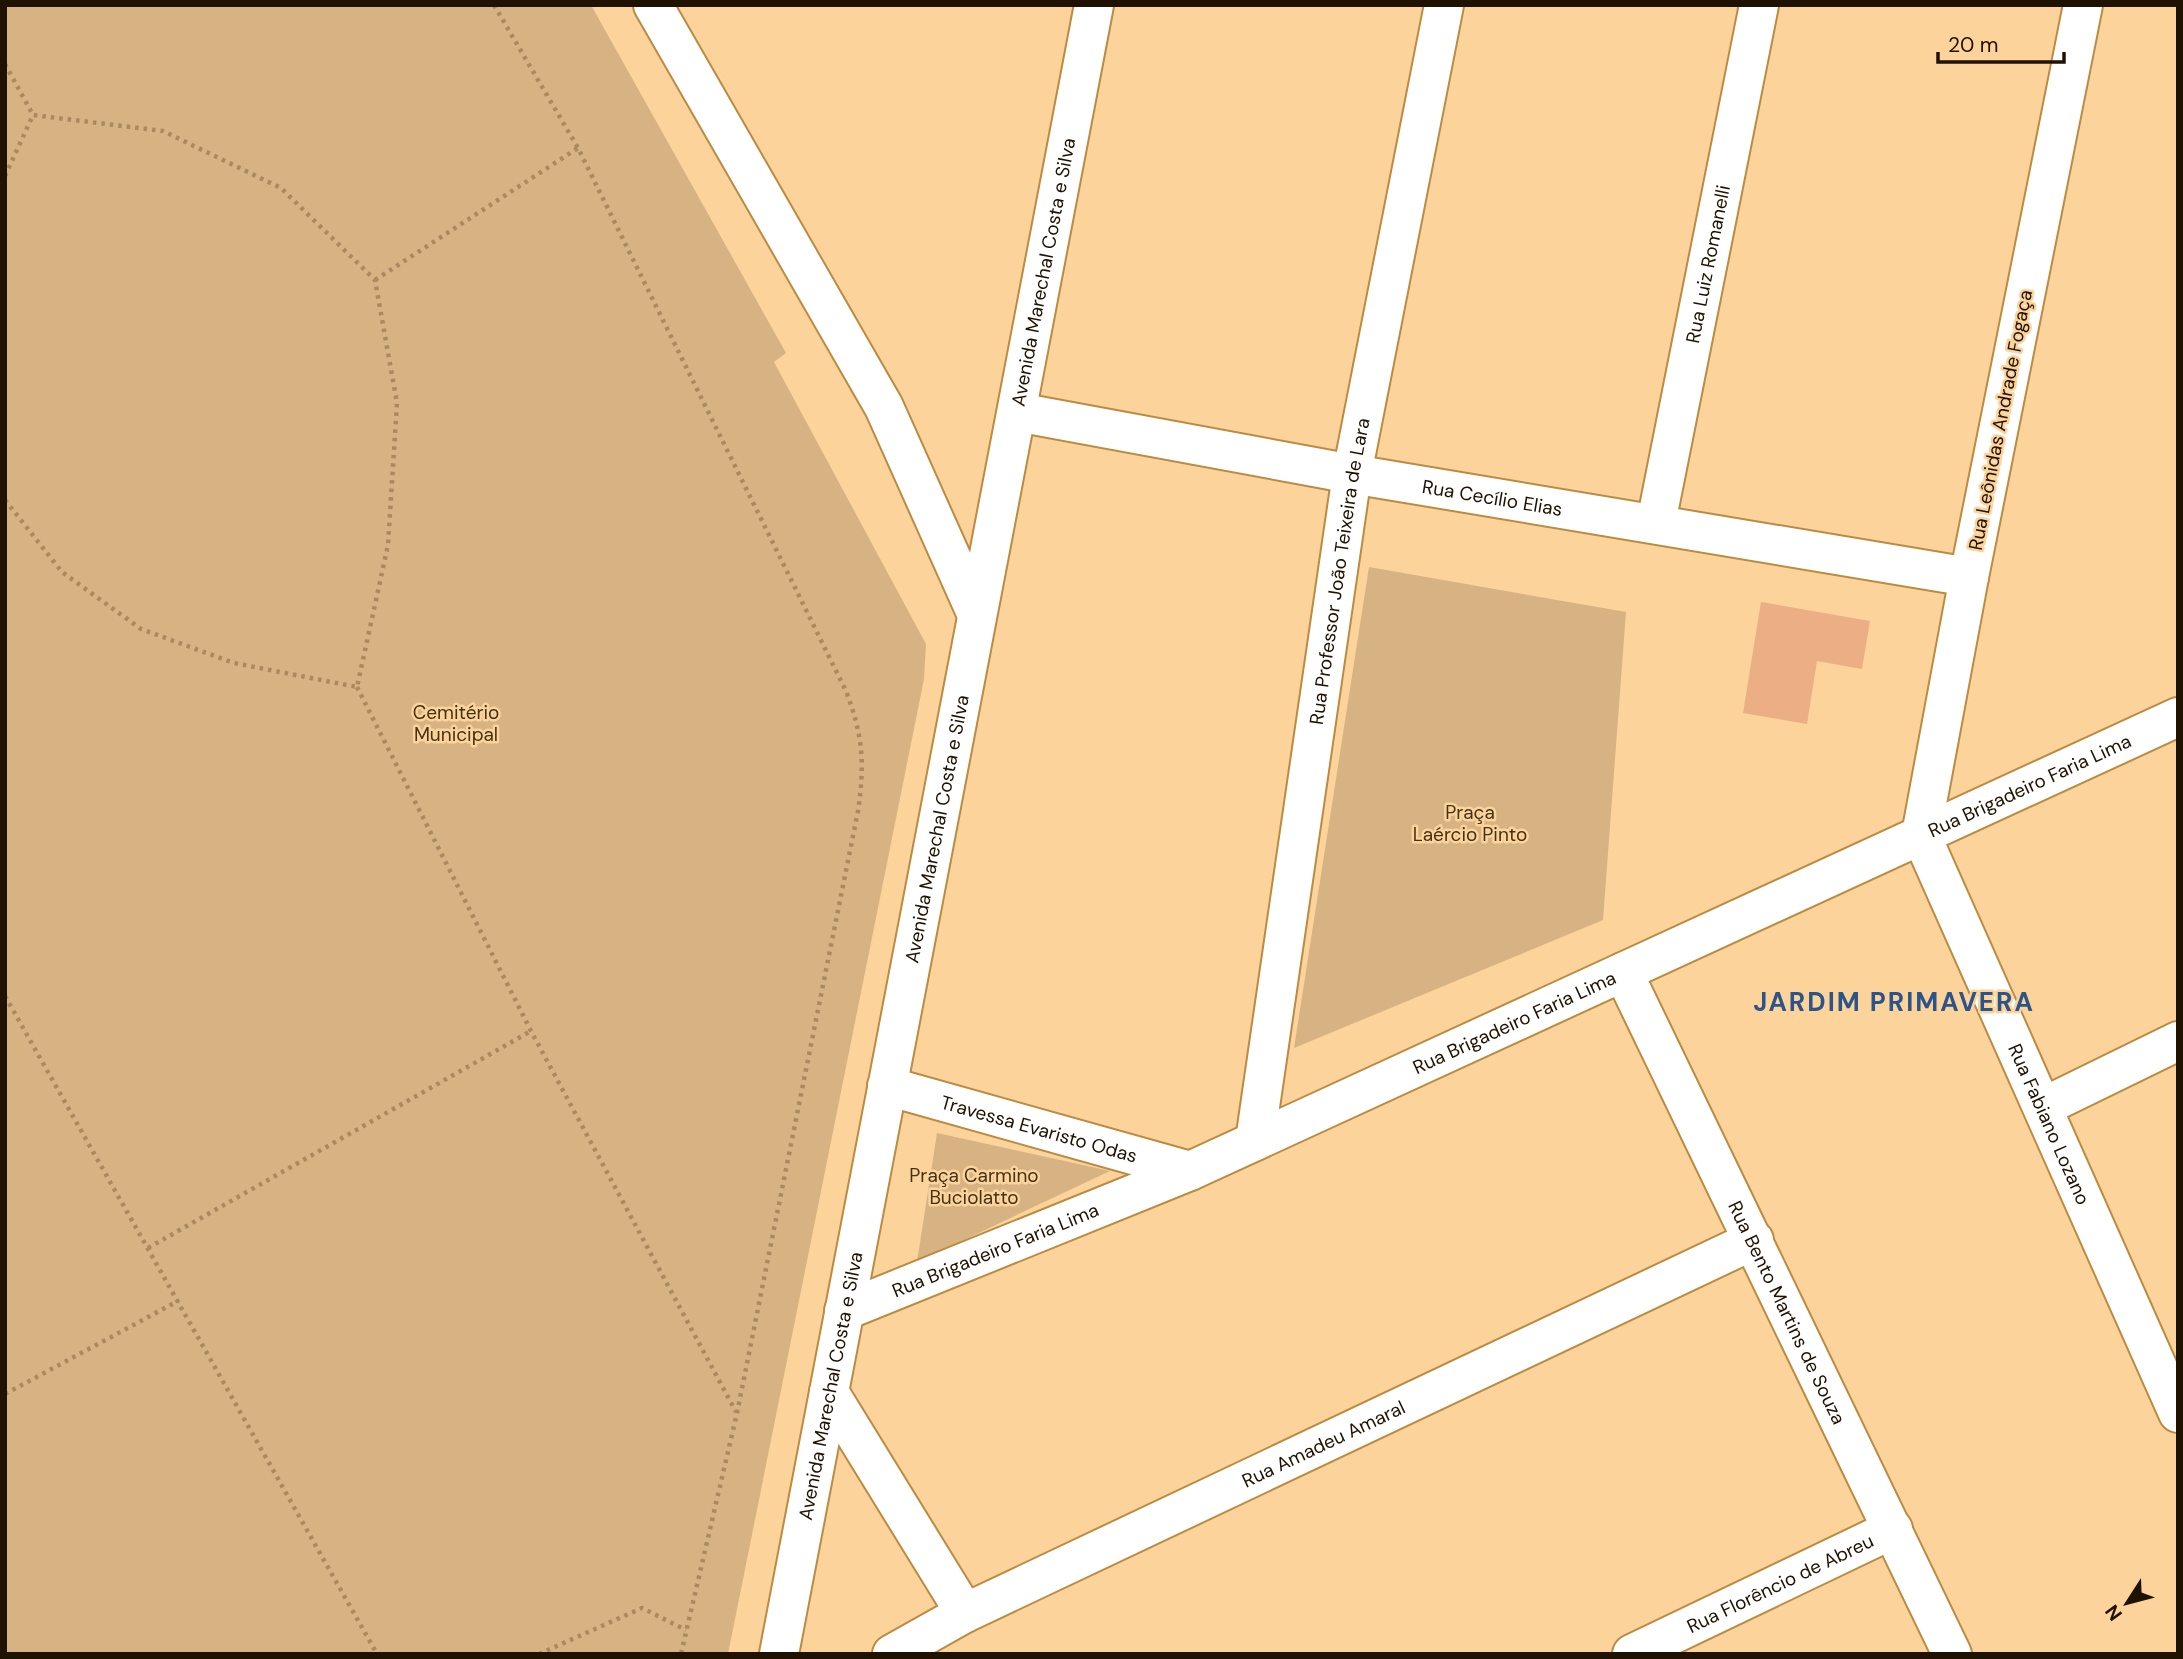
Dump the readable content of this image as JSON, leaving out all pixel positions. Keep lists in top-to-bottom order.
{
  "streets": {
    "street": [
      "Rua Luiz Romanelli",
      "Avenida Marechal Costa e Silva",
      "Rua Leônidas Andrade Fogaça",
      "Rua Cecílio Elias",
      "Rua Professor João Teixeira de Lara",
      "Rua Brigadeiro Faria Lima",
      "Rua Fabiano Lozano",
      "Travessa Evaristo Odas",
      "Rua Bento Martins de Souza",
      "Rua Amadeu Amaral",
      "Rua Florêncio de Abreu"
    ]
  },
  "crossings": [
    ["Rua Luiz Romanelli", "Rua Cecílio Elias"],
    ["Avenida Marechal Costa e Silva", "Rua Cecílio Elias"],
    ["Avenida Marechal Costa e Silva", "Rua Brigadeiro Faria Lima"],
    ["Avenida Marechal Costa e Silva", "Travessa Evaristo Odas"],
    ["Rua Leônidas Andrade Fogaça", "Rua Cecílio Elias"],
    ["Rua Leônidas Andrade Fogaça", "Rua Brigadeiro Faria Lima"],
    ["Rua Leônidas Andrade Fogaça", "Rua Fabiano Lozano"],
    ["Rua Cecílio Elias", "Rua Professor João Teixeira de Lara"],
    ["Rua Professor João Teixeira de Lara", "Rua Brigadeiro Faria Lima"],
    ["Rua Brigadeiro Faria Lima", "Rua Fabiano Lozano"],
    ["Rua Brigadeiro Faria Lima", "Travessa Evaristo Odas"],
    ["Rua Brigadeiro Faria Lima", "Rua Bento Martins de Souza"],
    ["Rua Bento Martins de Souza", "Rua Amadeu Amaral"],
    ["Rua Bento Martins de Souza", "Rua Florêncio de Abreu"]
  ],
  "districts": ["JARDIM PRIMAVERA"],
  "parks": ["Cemitério Municipal", "Praça Laércio Pinto", "Praça Carmino Buciolatto"],
  "scale_bar": "20 m",
  "north": "bottom left"
}
